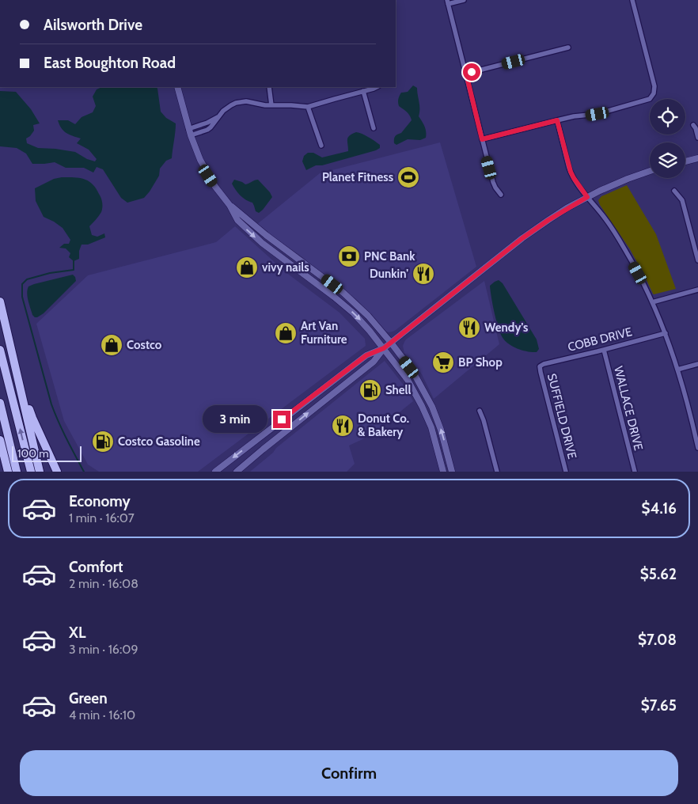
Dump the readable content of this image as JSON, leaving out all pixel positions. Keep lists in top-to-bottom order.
{
  "streets": {
    "street": ["COBB DRIVE", "WALLACE DRIVE", "SUFFIELD DRIVE"]
  },
  "crossings": [
    ["COBB DRIVE", "WALLACE DRIVE"],
    ["COBB DRIVE", "SUFFIELD DRIVE"]
  ],
  "places": {
    "sports": ["Planet Fitness"],
    "bank": ["PNC Bank"],
    "shop": ["vivy nails", "Art Van Furniture", "Costco"],
    "restaurant": ["Dunkin'", "Wendy's", "Donut Co. & Bakery"],
    "supermarket": ["BP Shop"],
    "fuel station": ["Shell", "Costco Gasoline"]
  },
  "scale_bar": "100 m",
  "page": {
    "banner": ["Ailsworth Drive", "East Boughton Road"],
    "bubble": "3 min",
    "scale": "100 m",
    "list": [
      {
        "name": "Economy",
        "note": "1 min · 16:07",
        "value": "$4.16"
      },
      {
        "name": "Comfort",
        "note": "2 min · 16:08",
        "value": "$5.62"
      },
      {
        "name": "XL",
        "note": "3 min · 16:09",
        "value": "$7.08"
      },
      {
        "name": "Green",
        "note": "4 min · 16:10",
        "value": "$7.65"
      }
    ],
    "buttons": "Confirm"
  }
}
